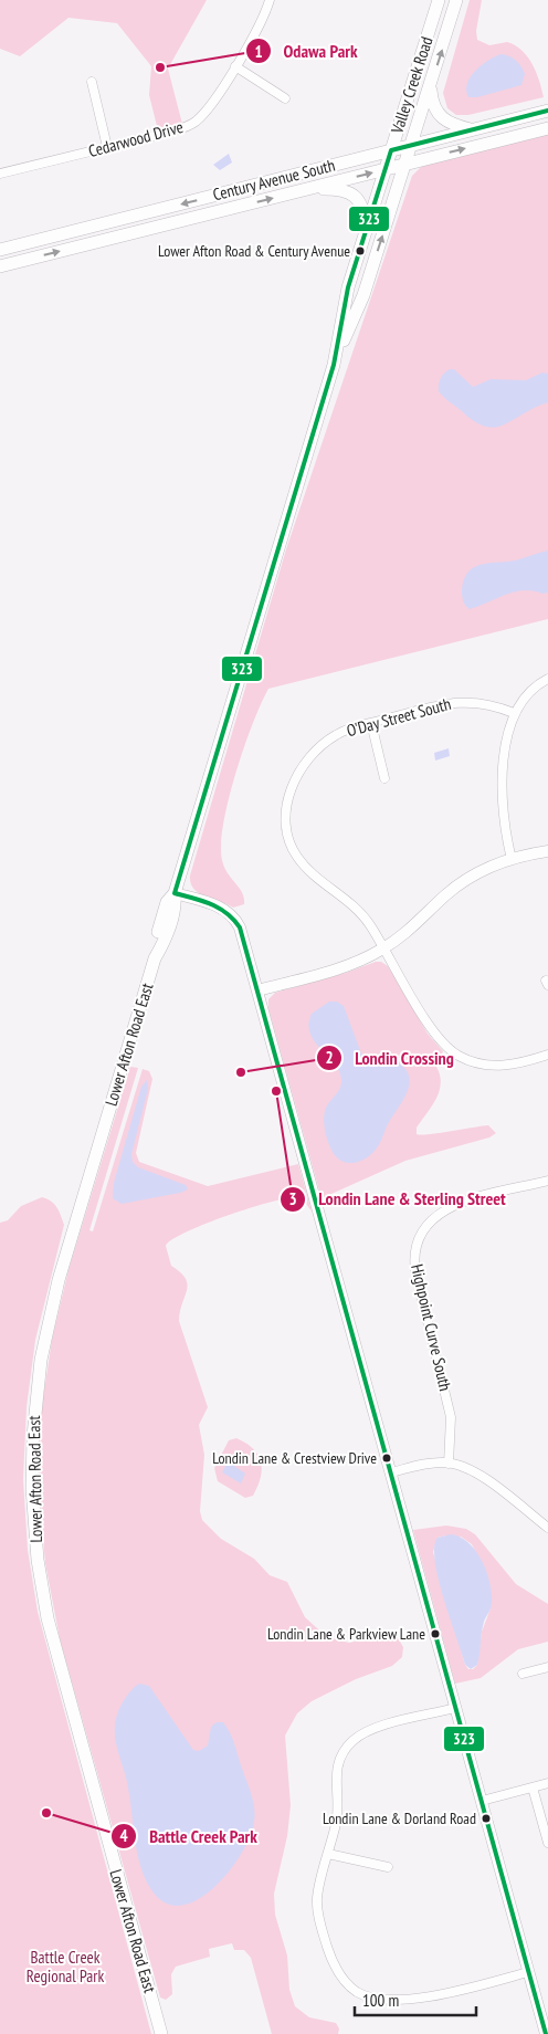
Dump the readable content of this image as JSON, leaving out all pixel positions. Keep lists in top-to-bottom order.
{
  "streets": {
    "main road": ["Valley Creek Road", "Century Avenue South", "Lower Afton Road East"],
    "street": ["Cedarwood Drive", "O'Day Street South", "Highpoint Curve South"]
  },
  "crossings": [
    ["Valley Creek Road", "Century Avenue South"],
    ["Valley Creek Road", "Lower Afton Road East"],
    ["Century Avenue South", "Lower Afton Road East"]
  ],
  "parks": ["Battle Creek Regional Park"],
  "places": [
    "Odawa Park",
    "Lower Afton Road & Century Avenue",
    "Londin Crossing",
    "Londin Lane & Sterling Street",
    "Londin Lane & Crestview Drive",
    "Londin Lane & Parkview Lane",
    "Battle Creek Park",
    "Londin Lane & Dorland Road"
  ],
  "lines": ["transit line 323"],
  "scale_bar": "100 m"
}
